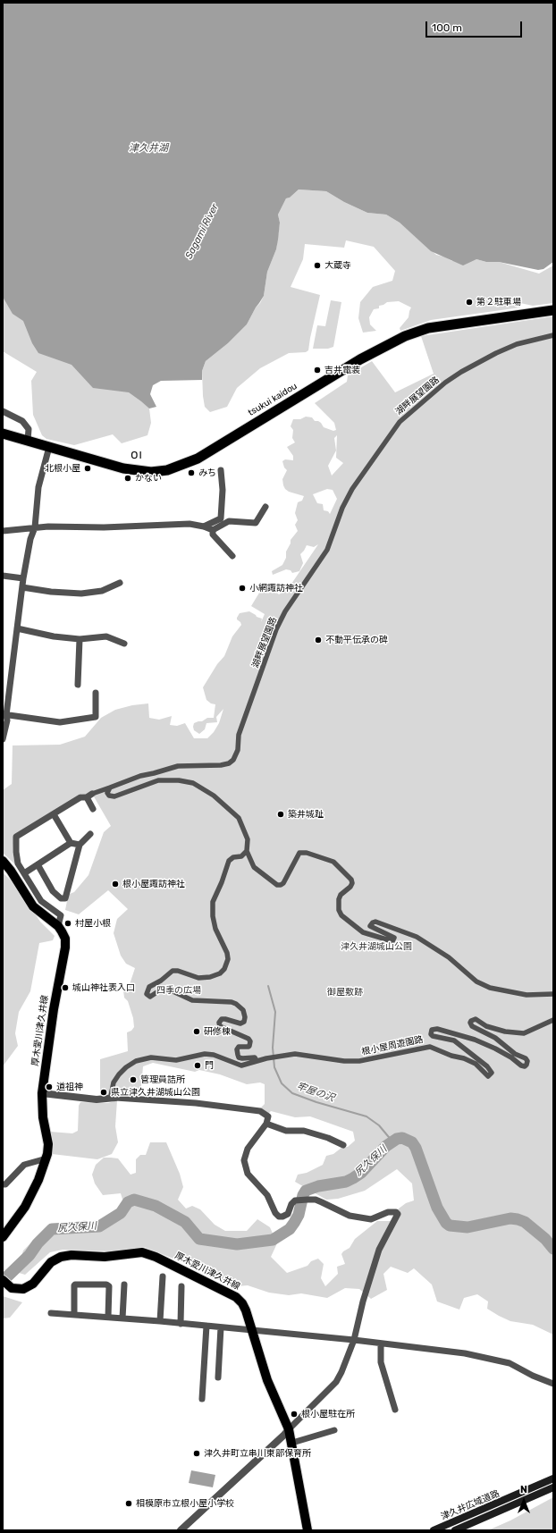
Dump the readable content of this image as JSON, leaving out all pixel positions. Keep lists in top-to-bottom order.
{
  "streets": {
    "highway": ["tsukui kaidou"],
    "main road": ["厚木愛川津久井線", "津久井広域道路"],
    "street": ["湖畔展望園路", "根小屋周遊園路"]
  },
  "districts": ["OI"],
  "water": [
    "津久井湖",
    "Sagami River",
    "牢屋の沢",
    "尻久保川"
  ],
  "parks": ["津久井湖城山公園", "四季の広場", "御屋敷跡"],
  "places": [
    "大蔵寺",
    "第２駐車場",
    "吉井電装",
    "北根小屋",
    "みち",
    "かない",
    "小網諏訪神社",
    "不動平伝承の碑",
    "築井城趾",
    "根小屋諏訪神社",
    "村屋小根",
    "城山神社表入口",
    "研修棟",
    "門",
    "管理員詰所",
    "道祖神",
    "県立津久井湖城山公園",
    "根小屋駐在所",
    "津久井町立串川東部保育所",
    "相模原市立根小屋小学校"
  ],
  "scale_bar": "100 m",
  "north": "top"
}
